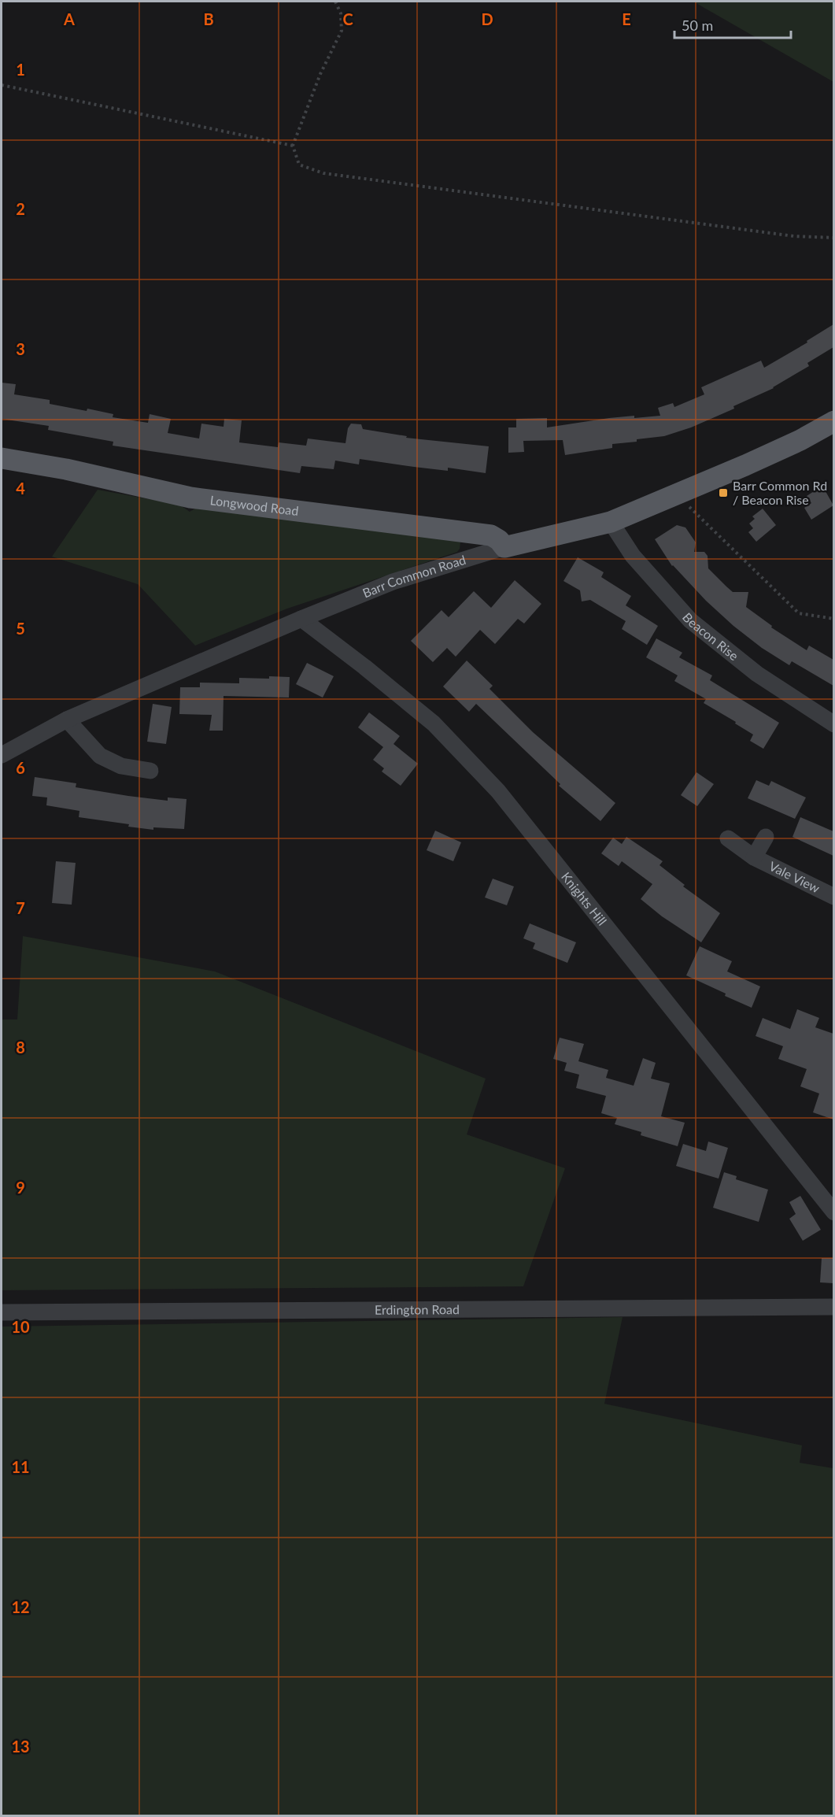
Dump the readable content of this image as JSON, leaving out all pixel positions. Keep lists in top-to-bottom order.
{
  "streets": {
    "main road": ["Longwood Road", "Barr Common Road"],
    "street": [
      "Beacon Rise",
      "Vale View",
      "Knights Hill",
      "Erdington Road"
    ]
  },
  "crossings": [
    ["Longwood Road", "Barr Common Road"],
    ["Barr Common Road", "Beacon Rise"],
    ["Barr Common Road", "Knights Hill"]
  ],
  "places": {
    "transit": ["Barr Common Rd / Beacon Rise"]
  },
  "scale_bar": "50 m",
  "grid": {
    "columns": [
      "A",
      "B",
      "C",
      "D",
      "E"
    ],
    "rows": [
      "1",
      "2",
      "3",
      "4",
      "5",
      "6",
      "7",
      "8",
      "9",
      "10",
      "11",
      "12",
      "13"
    ]
  }
}
